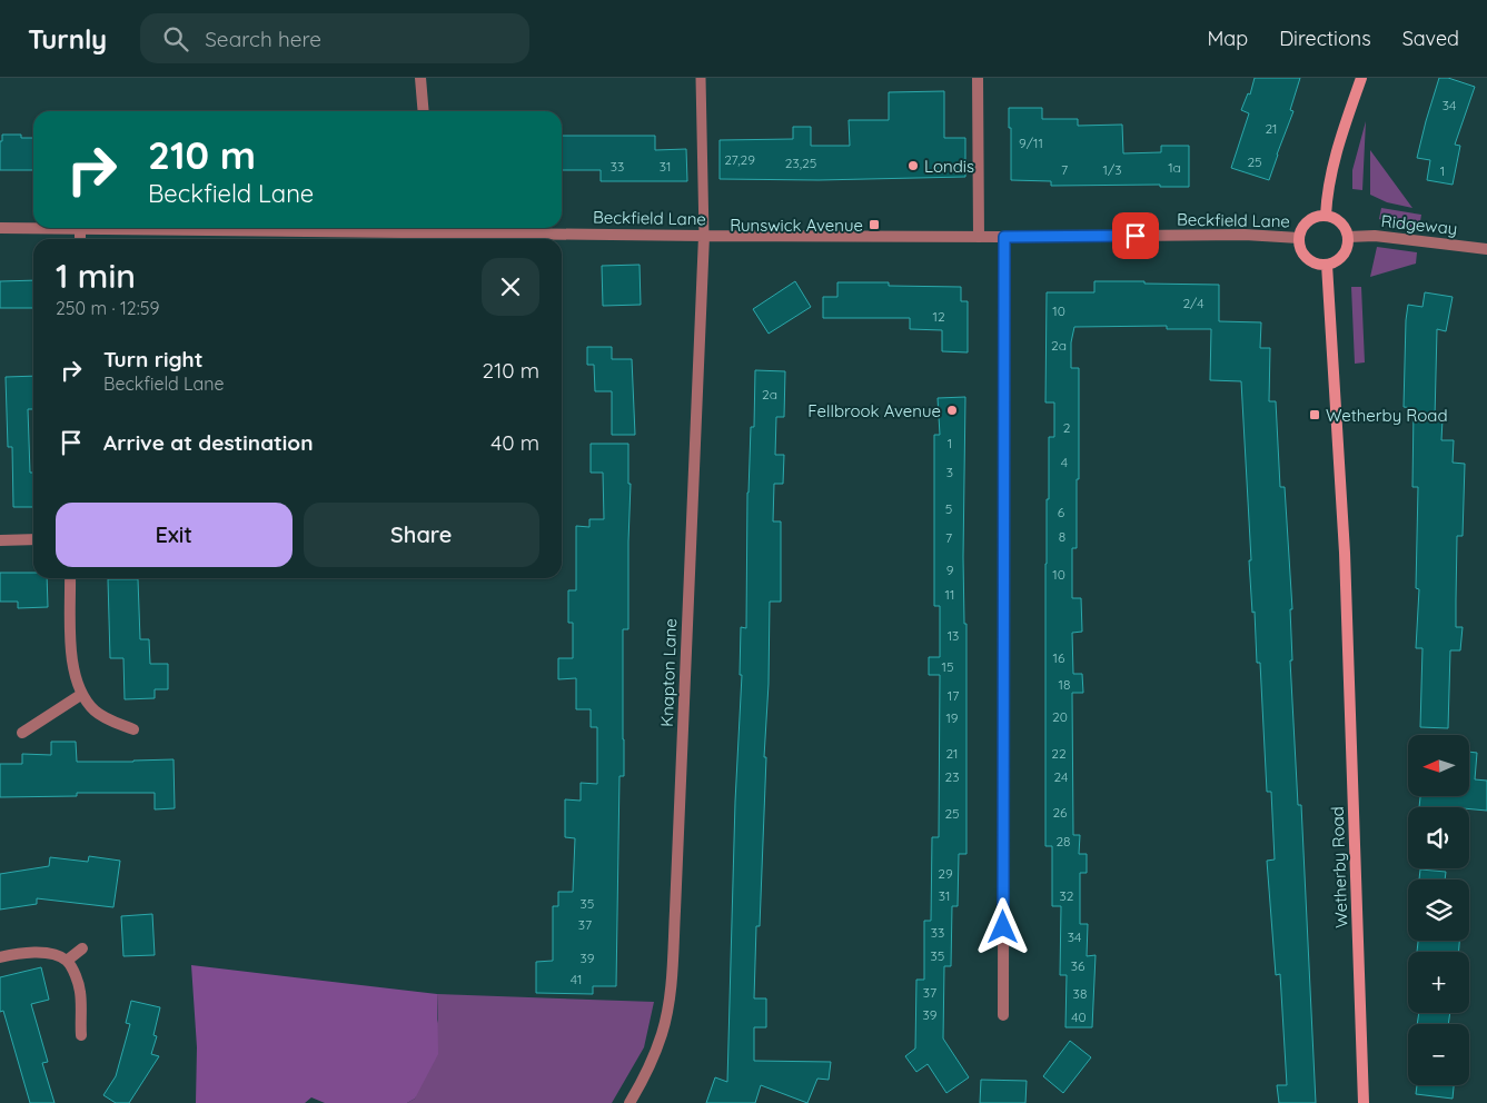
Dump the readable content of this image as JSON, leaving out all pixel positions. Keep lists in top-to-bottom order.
{
  "streets": {
    "main road": ["Wetherby Road"],
    "street": ["Beckfield Lane", "Ridgeway", "Knapton Lane"]
  },
  "crossings": [
    ["Beckfield Lane", "Ridgeway"],
    ["Beckfield Lane", "Knapton Lane"],
    ["Beckfield Lane", "Wetherby Road"],
    ["Ridgeway", "Wetherby Road"]
  ],
  "places": {
    "other": ["Londis", "Fellbrook Avenue"],
    "transit": ["Runswick Avenue", "Wetherby Road"]
  },
  "house_numbers": [
    "34",
    "21",
    "9/11",
    "27,29",
    "25",
    "23,25",
    "33",
    "31",
    "1a",
    "7",
    "1/3",
    "1",
    "2/4",
    "10",
    "12",
    "2a",
    "2a",
    "2",
    "1",
    "4",
    "3",
    "5",
    "6",
    "8",
    "7",
    "9",
    "10",
    "11",
    "13",
    "16",
    "15",
    "18",
    "17",
    "20",
    "19",
    "21",
    "22",
    "23",
    "24",
    "26",
    "25",
    "28",
    "29",
    "31",
    "32",
    "35",
    "37",
    "33",
    "34",
    "35",
    "39",
    "36",
    "41",
    "37",
    "38",
    "39",
    "40"
  ],
  "north": "left",
  "page": {
    "header": "Turnly",
    "search": "Search here",
    "nav": ["Map", "Directions", "Saved"],
    "turn": ["210 m", "Beckfield Lane"],
    "heading": ["1 min", "250 m · 12:59"],
    "list": [
      {
        "name": "Turn right",
        "note": "Beckfield Lane",
        "value": "210 m"
      },
      {
        "name": "Arrive at destination",
        "value": "40 m"
      }
    ],
    "buttons": ["Exit", "Share"],
    "map_buttons": ["+", "−"]
  }
}
